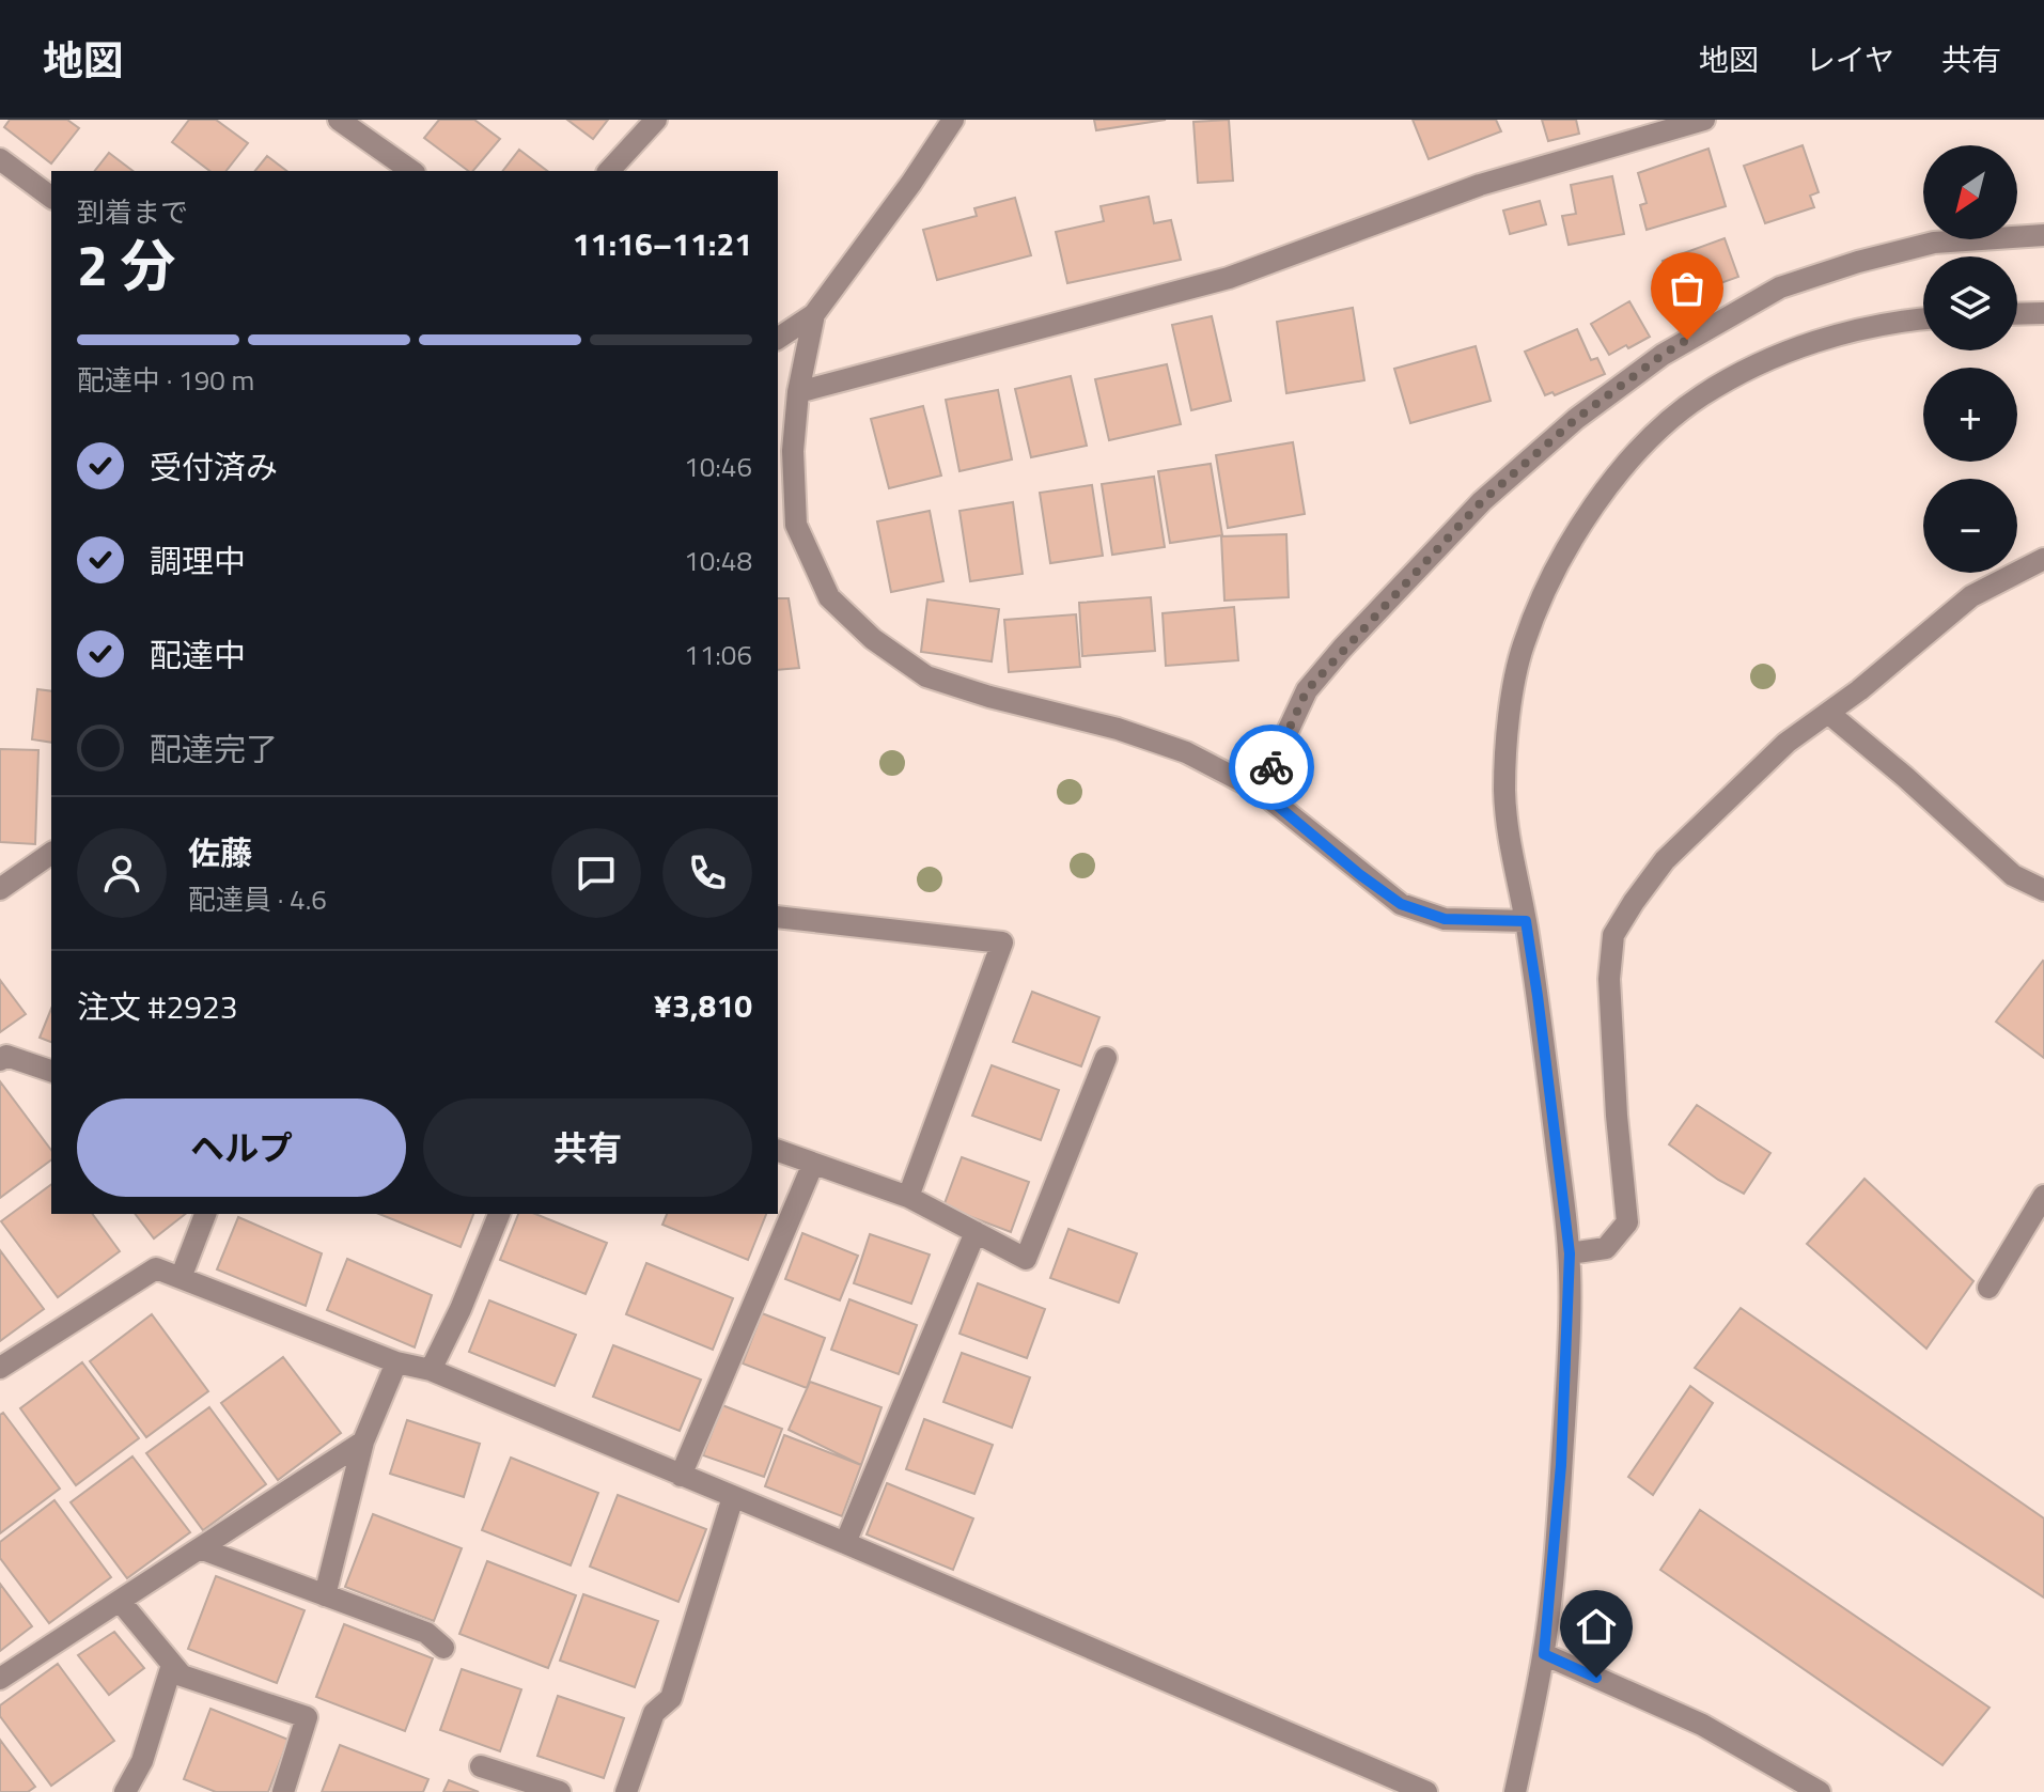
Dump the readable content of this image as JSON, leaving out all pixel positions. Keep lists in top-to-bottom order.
{
  "north": "bottom left",
  "page": {
    "header": "地図",
    "nav": ["地図", "レイヤ", "共有"],
    "map_buttons": ["+", "−"],
    "heading": ["2 分", "到着まで", "11:16–11:21"],
    "panel": [
      "佐藤",
      "配達員 · 4.6",
      "注文 #2923",
      "¥3,810"
    ],
    "bar": "配達中 · 190 m",
    "list": [
      ["受付済み", "10:46"],
      ["調理中", "10:48"],
      ["配達中", "11:06"],
      "配達完了"
    ],
    "buttons": ["ヘルプ", "共有"]
  }
}
